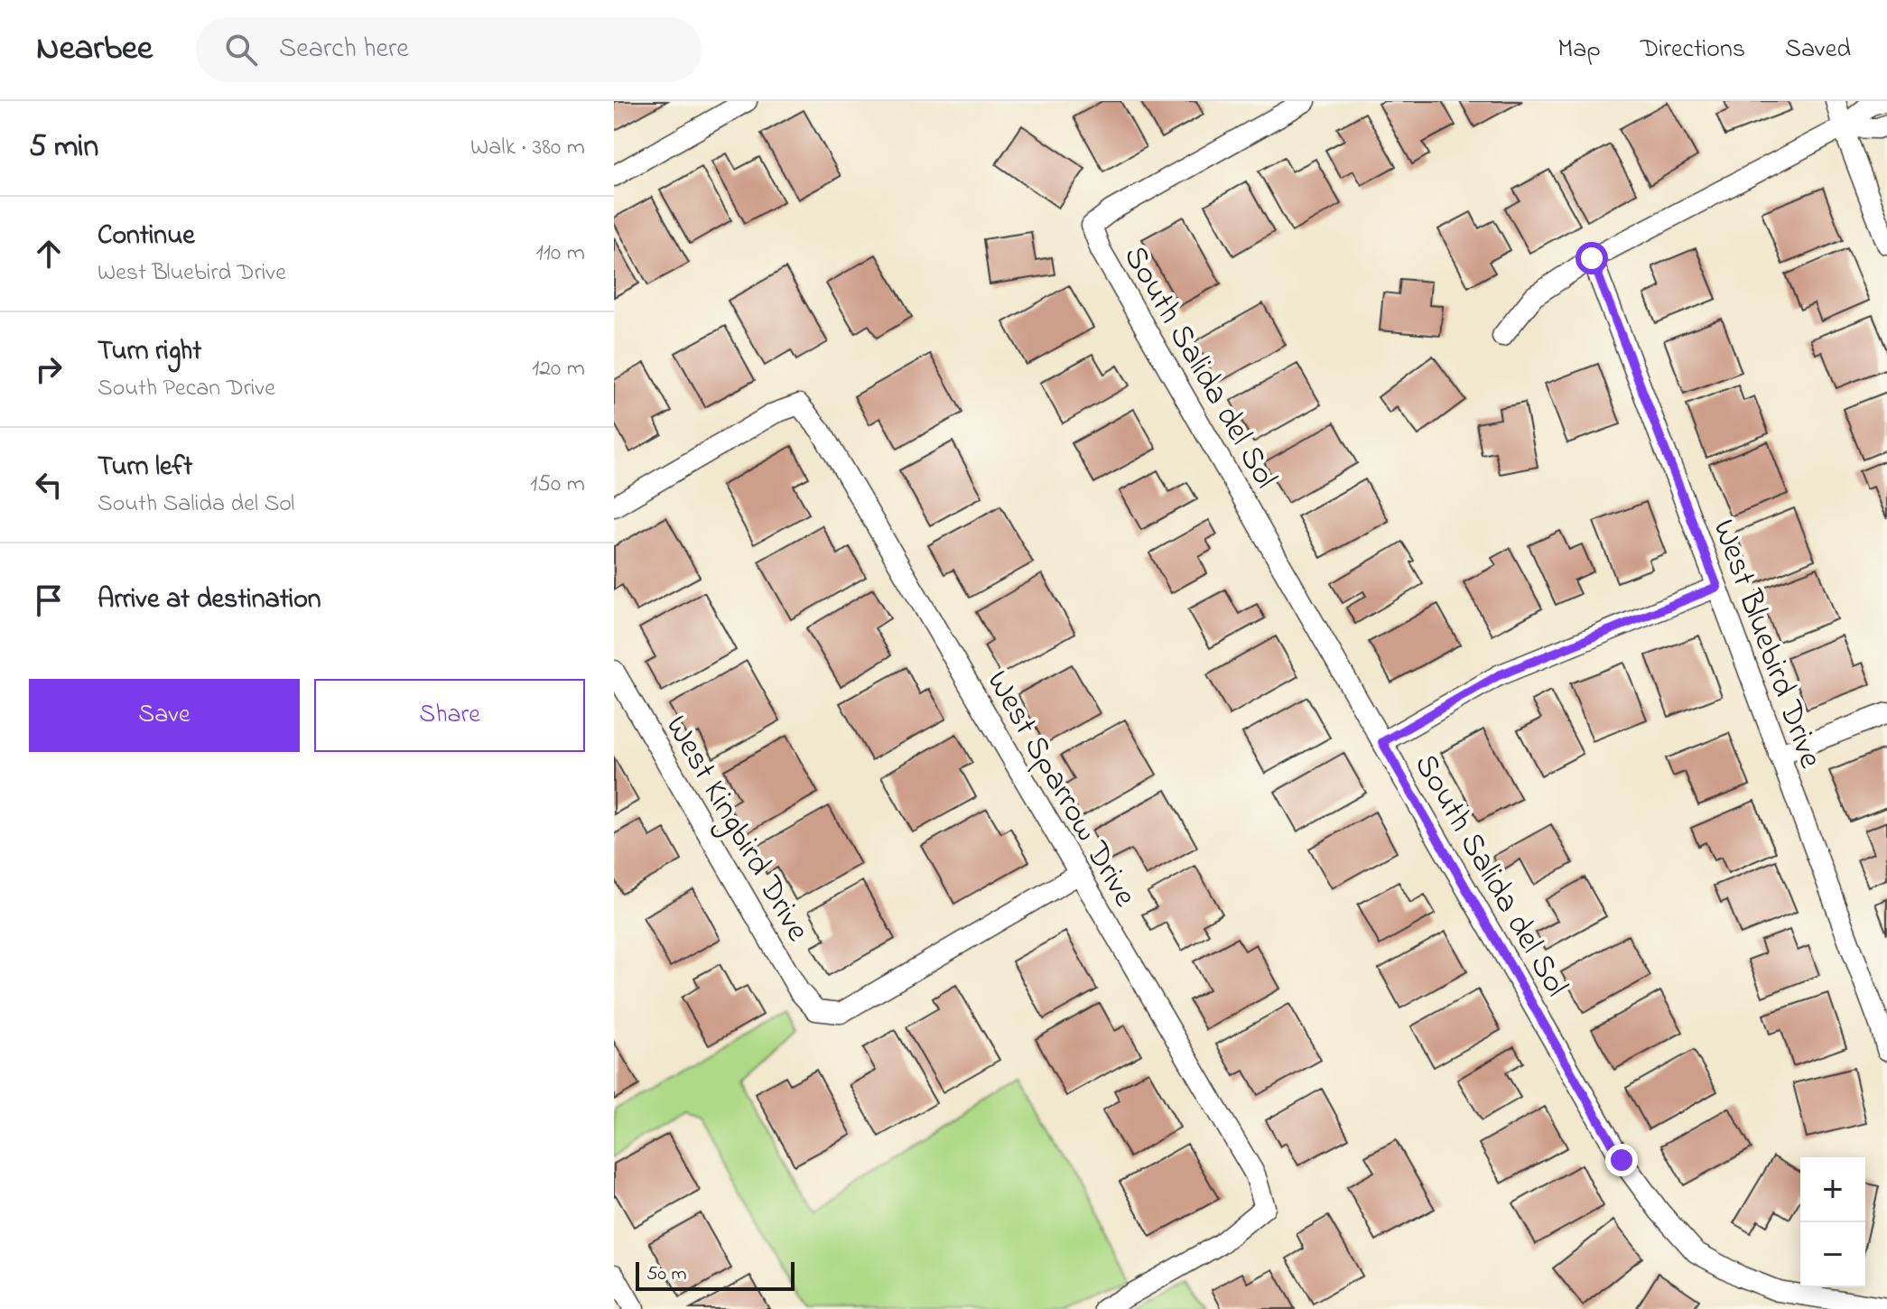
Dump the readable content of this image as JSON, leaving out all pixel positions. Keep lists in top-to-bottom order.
{
  "streets": {
    "street": [
      "South Salida del Sol",
      "West Bluebird Drive",
      "West Sparrow Drive",
      "West Kingbird Drive"
    ]
  },
  "crossings": [
    ["West Sparrow Drive", "West Kingbird Drive"]
  ],
  "scale_bar": "50 m",
  "page": {
    "header": "Nearbee",
    "search": "Search here",
    "nav": ["Map", "Directions", "Saved"],
    "heading": ["5 min", "Walk · 380 m"],
    "list": [
      ["Continue", "West Bluebird Drive", "110 m"],
      ["Turn right", "South Pecan Drive", "120 m"],
      ["Turn left", "South Salida del Sol", "150 m"],
      "Arrive at destination"
    ],
    "buttons": ["Save", "Share"],
    "map_buttons": ["+", "−"],
    "scale": "50 m"
  }
}
